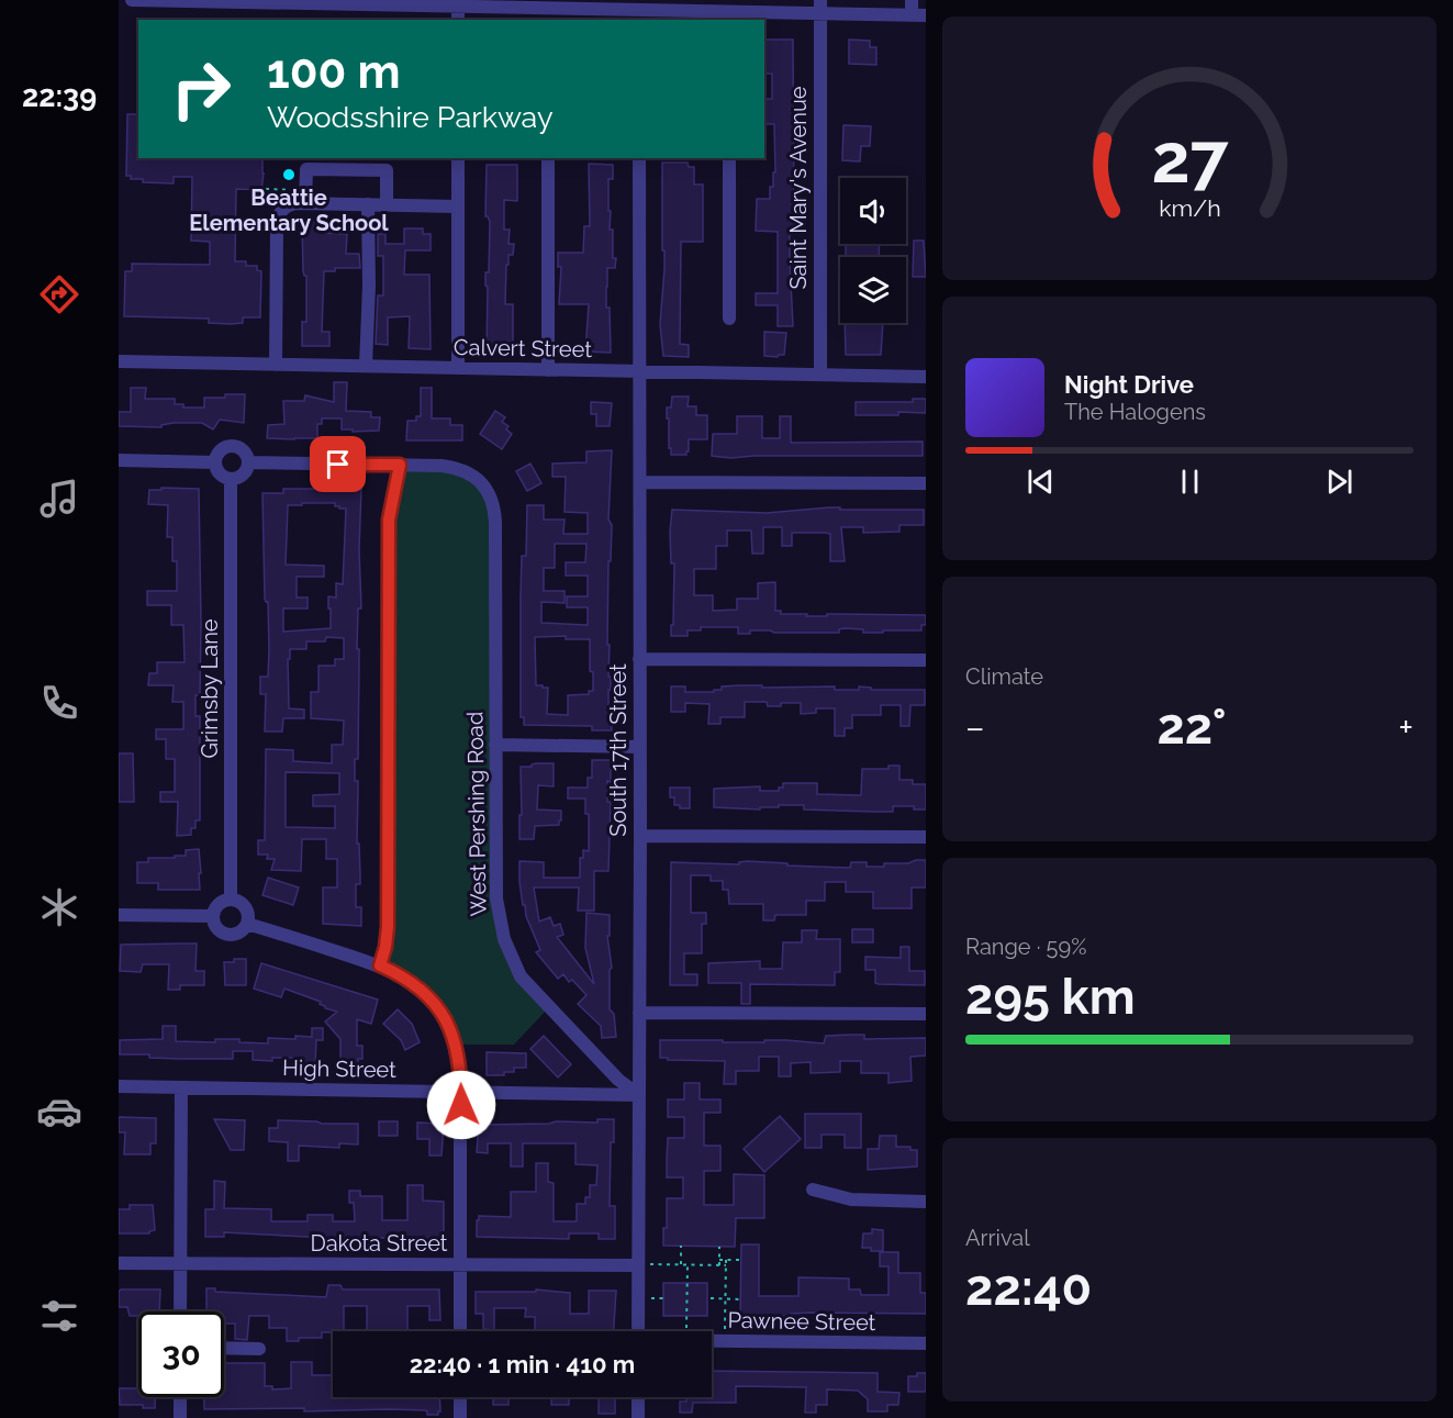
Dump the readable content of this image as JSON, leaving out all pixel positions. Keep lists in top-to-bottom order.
{
  "streets": {
    "street": [
      "Saint Mary's Avenue",
      "Calvert Street",
      "Grimsby Lane",
      "South 17th Street",
      "West Pershing Road",
      "High Street",
      "Dakota Street",
      "Pawnee Street"
    ]
  },
  "crossings": [
    ["Saint Mary's Avenue", "Calvert Street"],
    ["Calvert Street", "South 17th Street"],
    ["South 17th Street", "West Pershing Road"],
    ["South 17th Street", "High Street"],
    ["South 17th Street", "Dakota Street"],
    ["West Pershing Road", "High Street"]
  ],
  "places": ["Beattie Elementary School"],
  "page": {
    "tabs": "22:39",
    "turn": ["100 m", "Woodsshire Parkway"],
    "song": ["Night Drive", "The Halogens"],
    "tile": [
      "Climate",
      ["Range · 59%", "295 km"],
      ["Arrival", "22:40"]
    ],
    "heat": ["−", "22°", "+"],
    "limit": "30",
    "trip": "22:40 · 1 min · 410 m",
    "gauge": ["27", "km/h"]
  }
}
